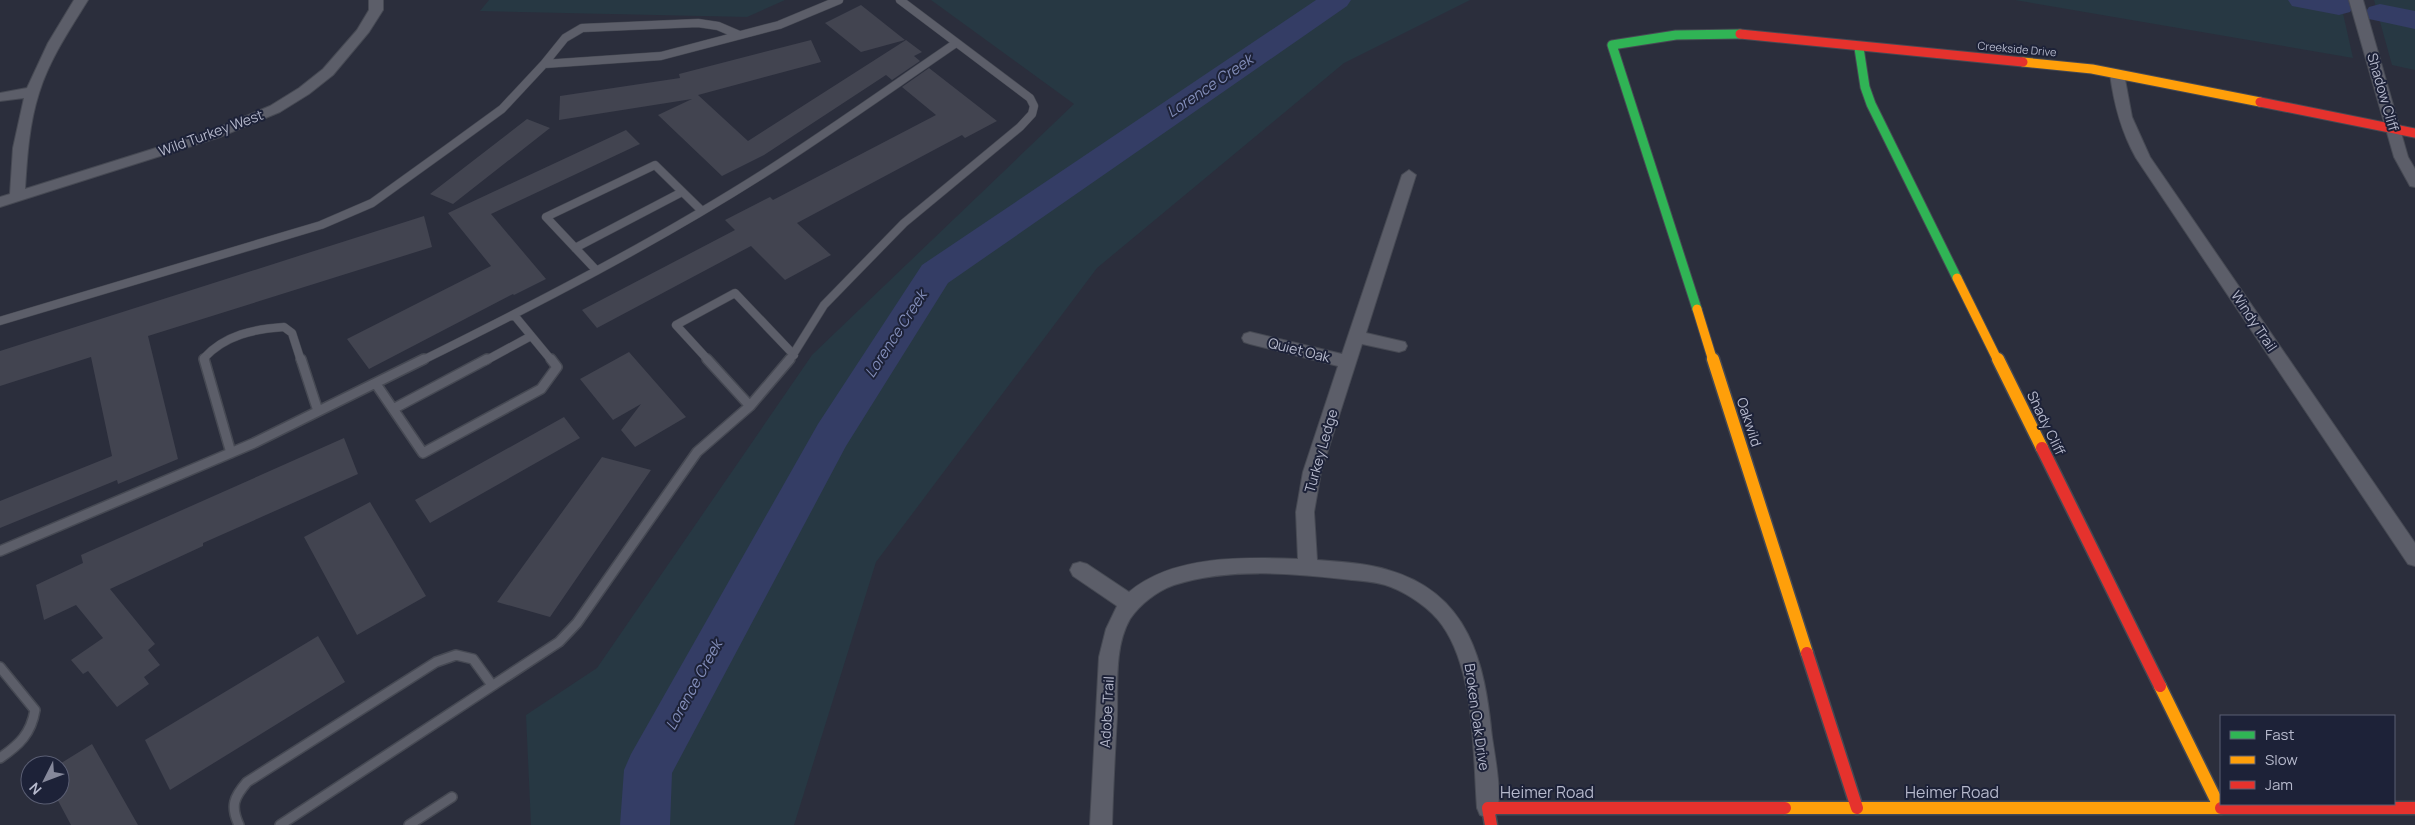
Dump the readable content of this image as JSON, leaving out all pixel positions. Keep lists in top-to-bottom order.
{
  "streets": {
    "street": [
      "Creekside Drive",
      "Shadow Cliff",
      "Wild Turkey West",
      "Windy Trail",
      "Quiet Oak",
      "Oakwild",
      "Shady Cliff",
      "Turkey Ledge",
      "Adobe Trail",
      "Broken Oak Drive",
      "Heimer Road"
    ]
  },
  "crossings": [
    ["Creekside Drive", "Shadow Cliff"],
    ["Creekside Drive", "Windy Trail"],
    ["Creekside Drive", "Oakwild"],
    ["Creekside Drive", "Shady Cliff"],
    ["Quiet Oak", "Turkey Ledge"],
    ["Oakwild", "Heimer Road"],
    ["Shady Cliff", "Heimer Road"],
    ["Turkey Ledge", "Adobe Trail"],
    ["Turkey Ledge", "Broken Oak Drive"],
    ["Adobe Trail", "Broken Oak Drive"],
    ["Broken Oak Drive", "Heimer Road"]
  ],
  "water": ["Lorence Creek"],
  "legend": ["Fast", "Slow", "Jam"],
  "north": "bottom left"
}
